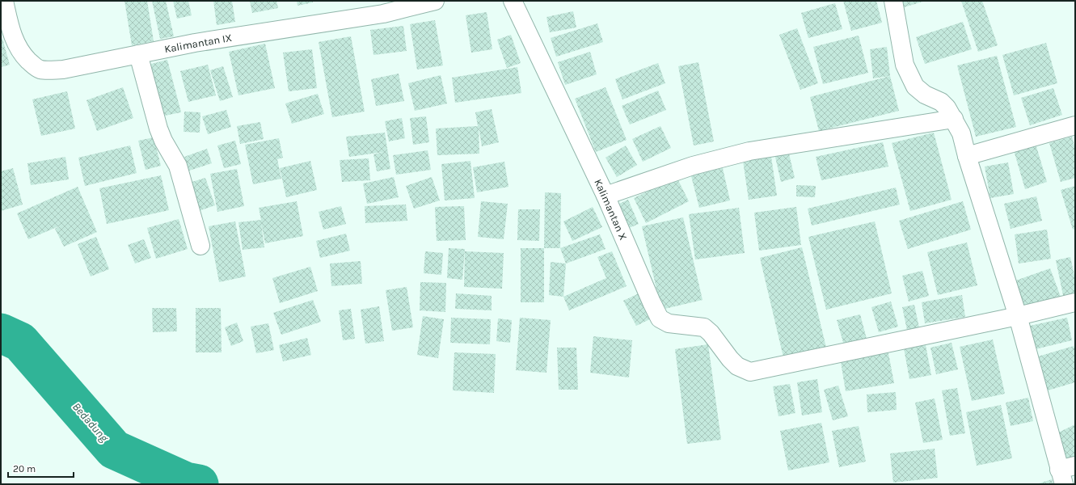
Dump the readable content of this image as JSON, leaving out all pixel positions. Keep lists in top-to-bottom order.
{
  "streets": {
    "street": ["Kalimantan IX", "Kalimantan X"]
  },
  "water": ["Bedadung"],
  "scale_bar": "20 m"
}
